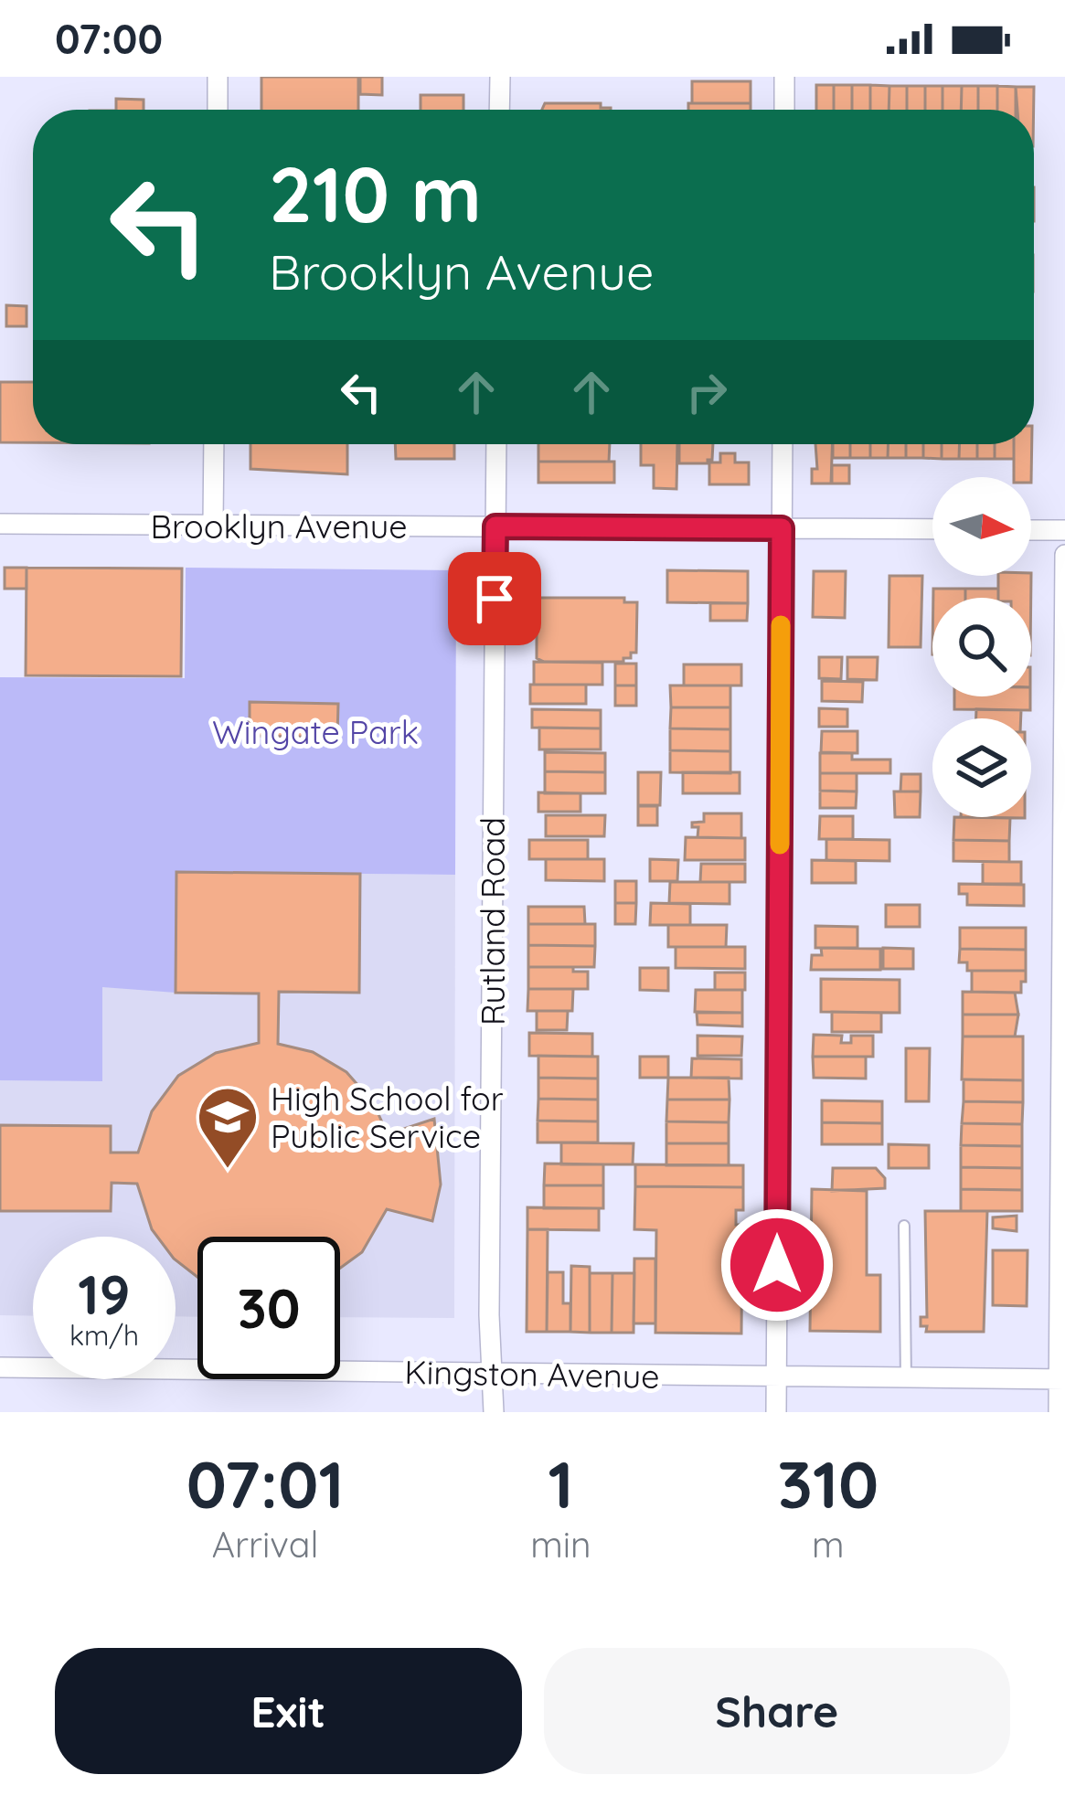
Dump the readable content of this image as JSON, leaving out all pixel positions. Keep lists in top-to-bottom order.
{
  "streets": {
    "street": ["Brooklyn Avenue", "Rutland Road", "Kingston Avenue"]
  },
  "crossings": [
    ["Brooklyn Avenue", "Rutland Road"],
    ["Rutland Road", "Kingston Avenue"]
  ],
  "parks": ["Wingate Park"],
  "places": {
    "school or university": ["High School for Public Service"]
  },
  "north": "right",
  "page": {
    "status": "07:00",
    "turn": ["210 m", "Brooklyn Avenue"],
    "speed": "19 km/h",
    "limit": "30",
    "eta": [
      "07:01",
      "Arrival",
      "1",
      "min",
      "310",
      "m"
    ],
    "buttons": ["Exit", "Share"]
  }
}
